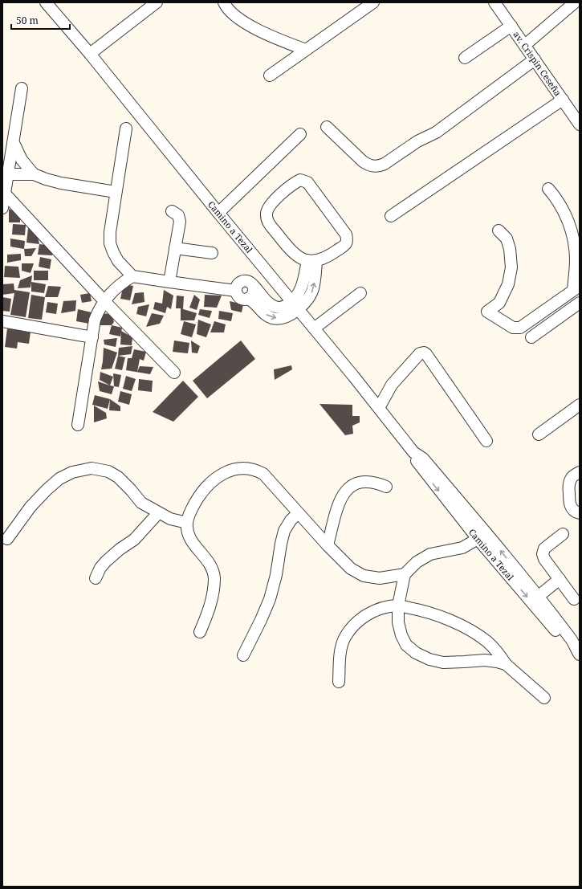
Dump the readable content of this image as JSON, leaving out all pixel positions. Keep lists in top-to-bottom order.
{
  "streets": {
    "street": ["av. Crispin Ceseña", "Camino a Tezal"]
  },
  "scale_bar": "50 m"
}
